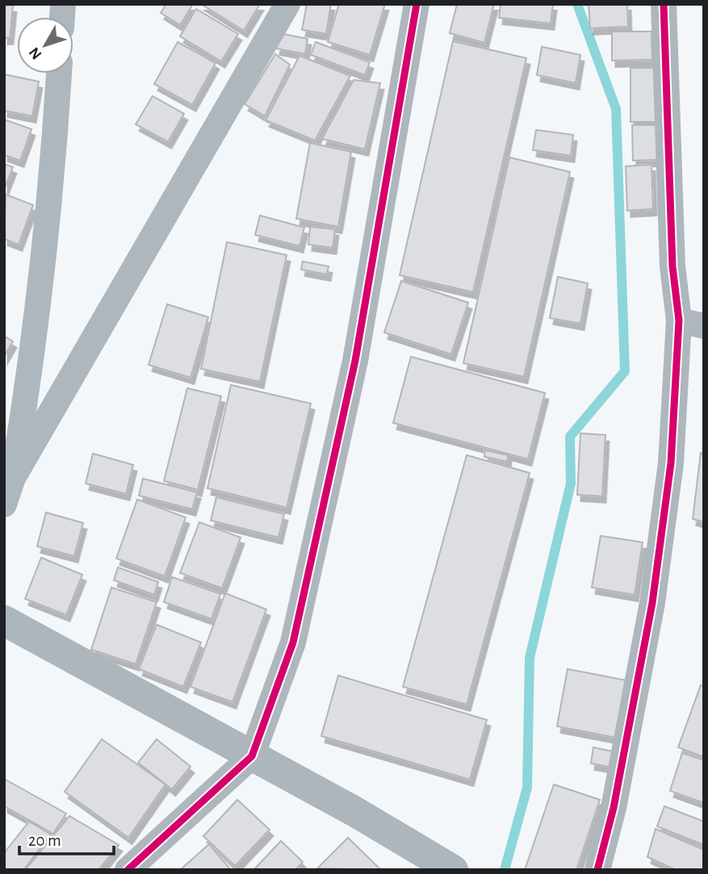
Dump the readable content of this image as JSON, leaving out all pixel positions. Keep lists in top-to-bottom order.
{
  "scale_bar": "20 m",
  "north": "bottom left"
}
